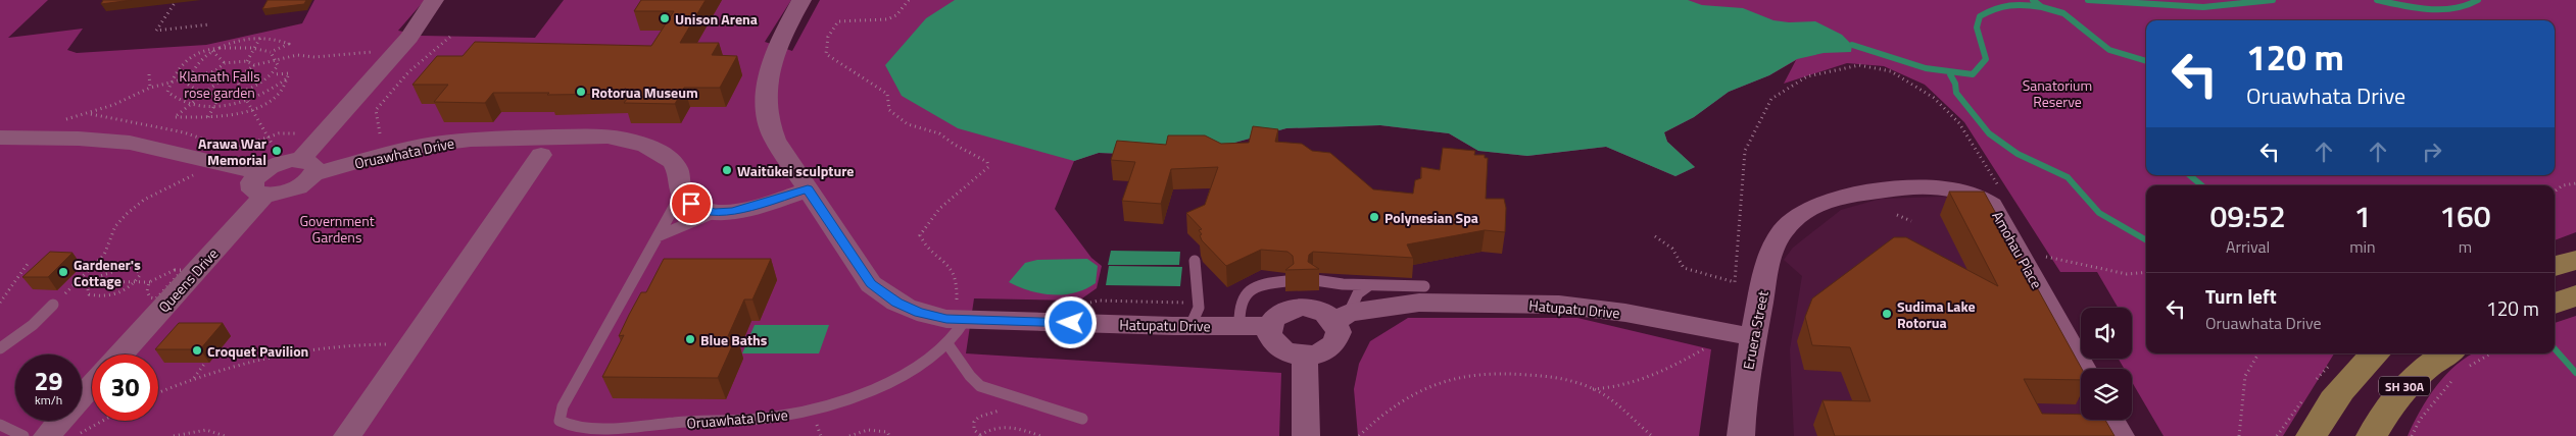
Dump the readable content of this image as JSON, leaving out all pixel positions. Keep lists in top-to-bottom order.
{
  "streets": {
    "main road": ["SH 30A"],
    "street": [
      "Oruawhata Drive",
      "Amohau Place",
      "Queens Drive",
      "Hatupatu Drive",
      "Eruera Street"
    ]
  },
  "crossings": [
    ["Amohau Place", "Eruera Street"],
    ["Hatupatu Drive", "Eruera Street"]
  ],
  "parks": ["Klamath Falls rose garden", "Sanatorium Reserve", "Government Gardens"],
  "places": [
    "Unison Arena",
    "Rotorua Museum",
    "Arawa War Memorial",
    "Waitūkei sculpture",
    "Polynesian Spa",
    "Gardener's Cottage",
    "Sudima Lake Rotorua",
    "Blue Baths",
    "Croquet Pavilion"
  ],
  "page": {
    "turn": ["120 m", "Oruawhata Drive"],
    "eta": [
      "09:52",
      "Arrival",
      "1",
      "min",
      "160",
      "m"
    ],
    "list": [
      {
        "name": "Turn left",
        "note": "Oruawhata Drive",
        "value": "120 m"
      }
    ],
    "speed": "29 km/h",
    "limit": "30"
  }
}
